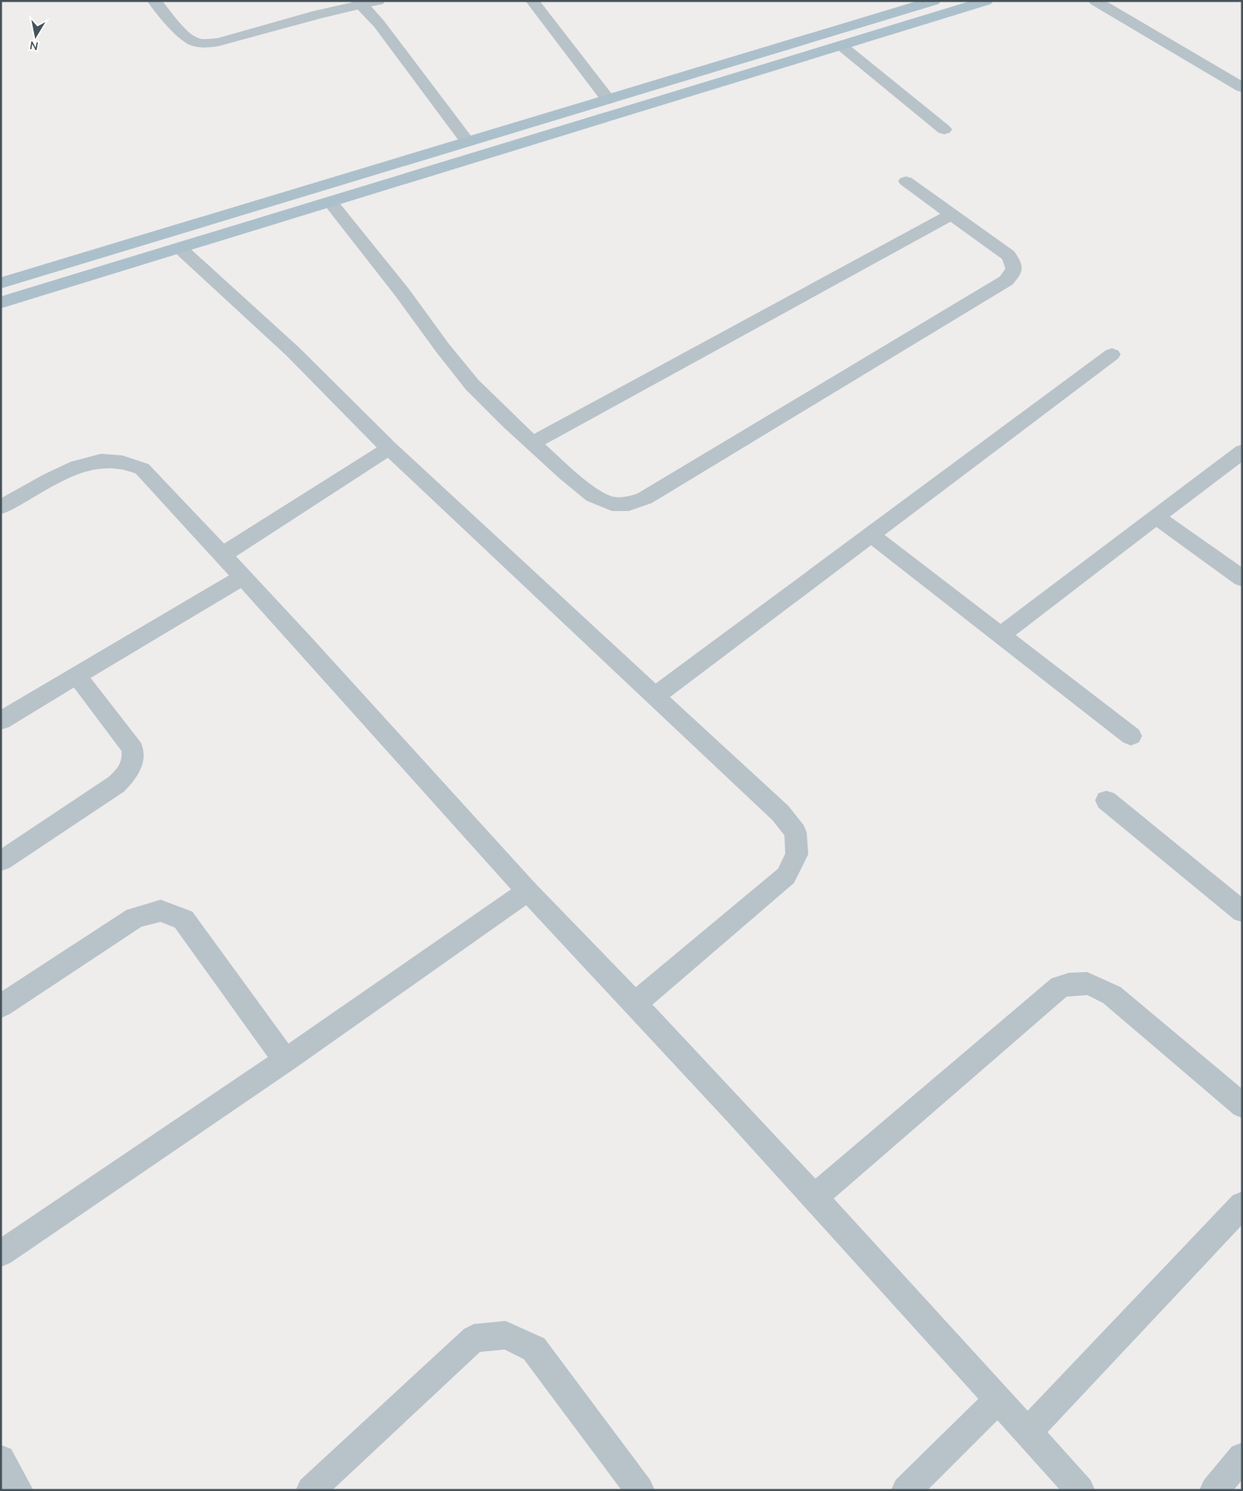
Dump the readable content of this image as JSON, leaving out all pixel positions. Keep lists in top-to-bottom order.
{
  "north": "bottom"
}
